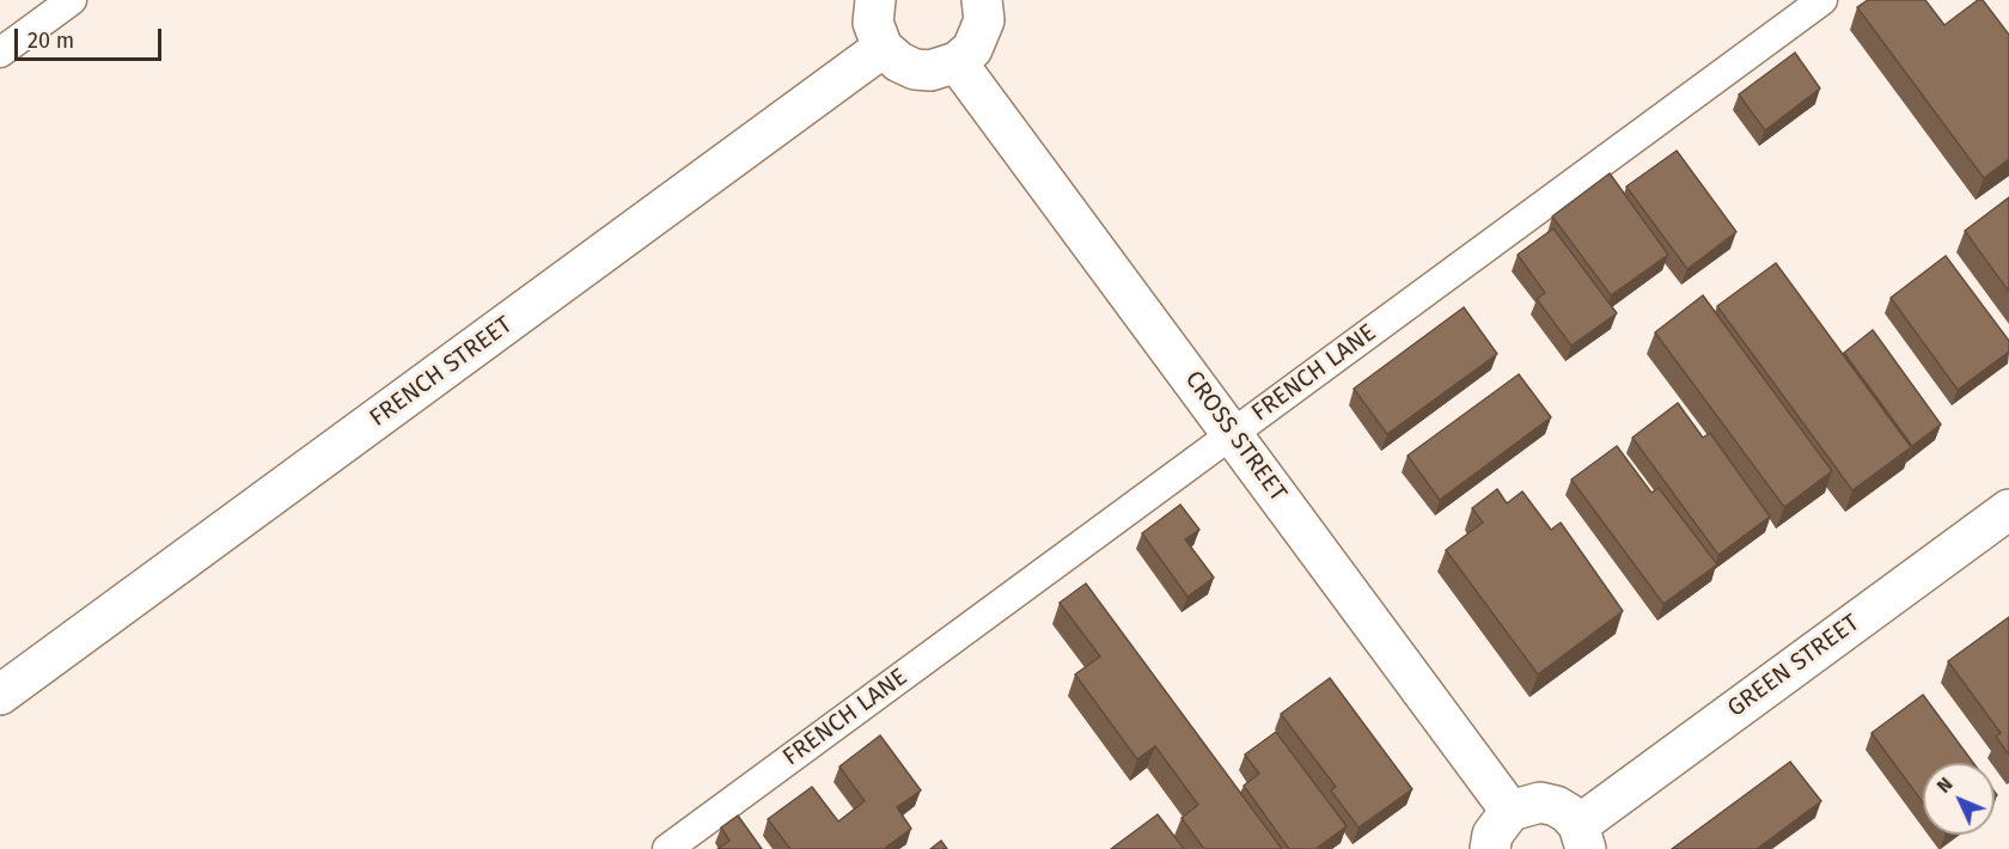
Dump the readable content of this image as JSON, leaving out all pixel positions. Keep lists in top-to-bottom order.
{
  "streets": {
    "street": ["FRENCH STREET", "CROSS STREET", "GREEN STREET"],
    "lane": ["FRENCH LANE"]
  },
  "crossings": [
    ["FRENCH LANE", "CROSS STREET"]
  ],
  "scale_bar": "20 m",
  "north": "top left"
}
